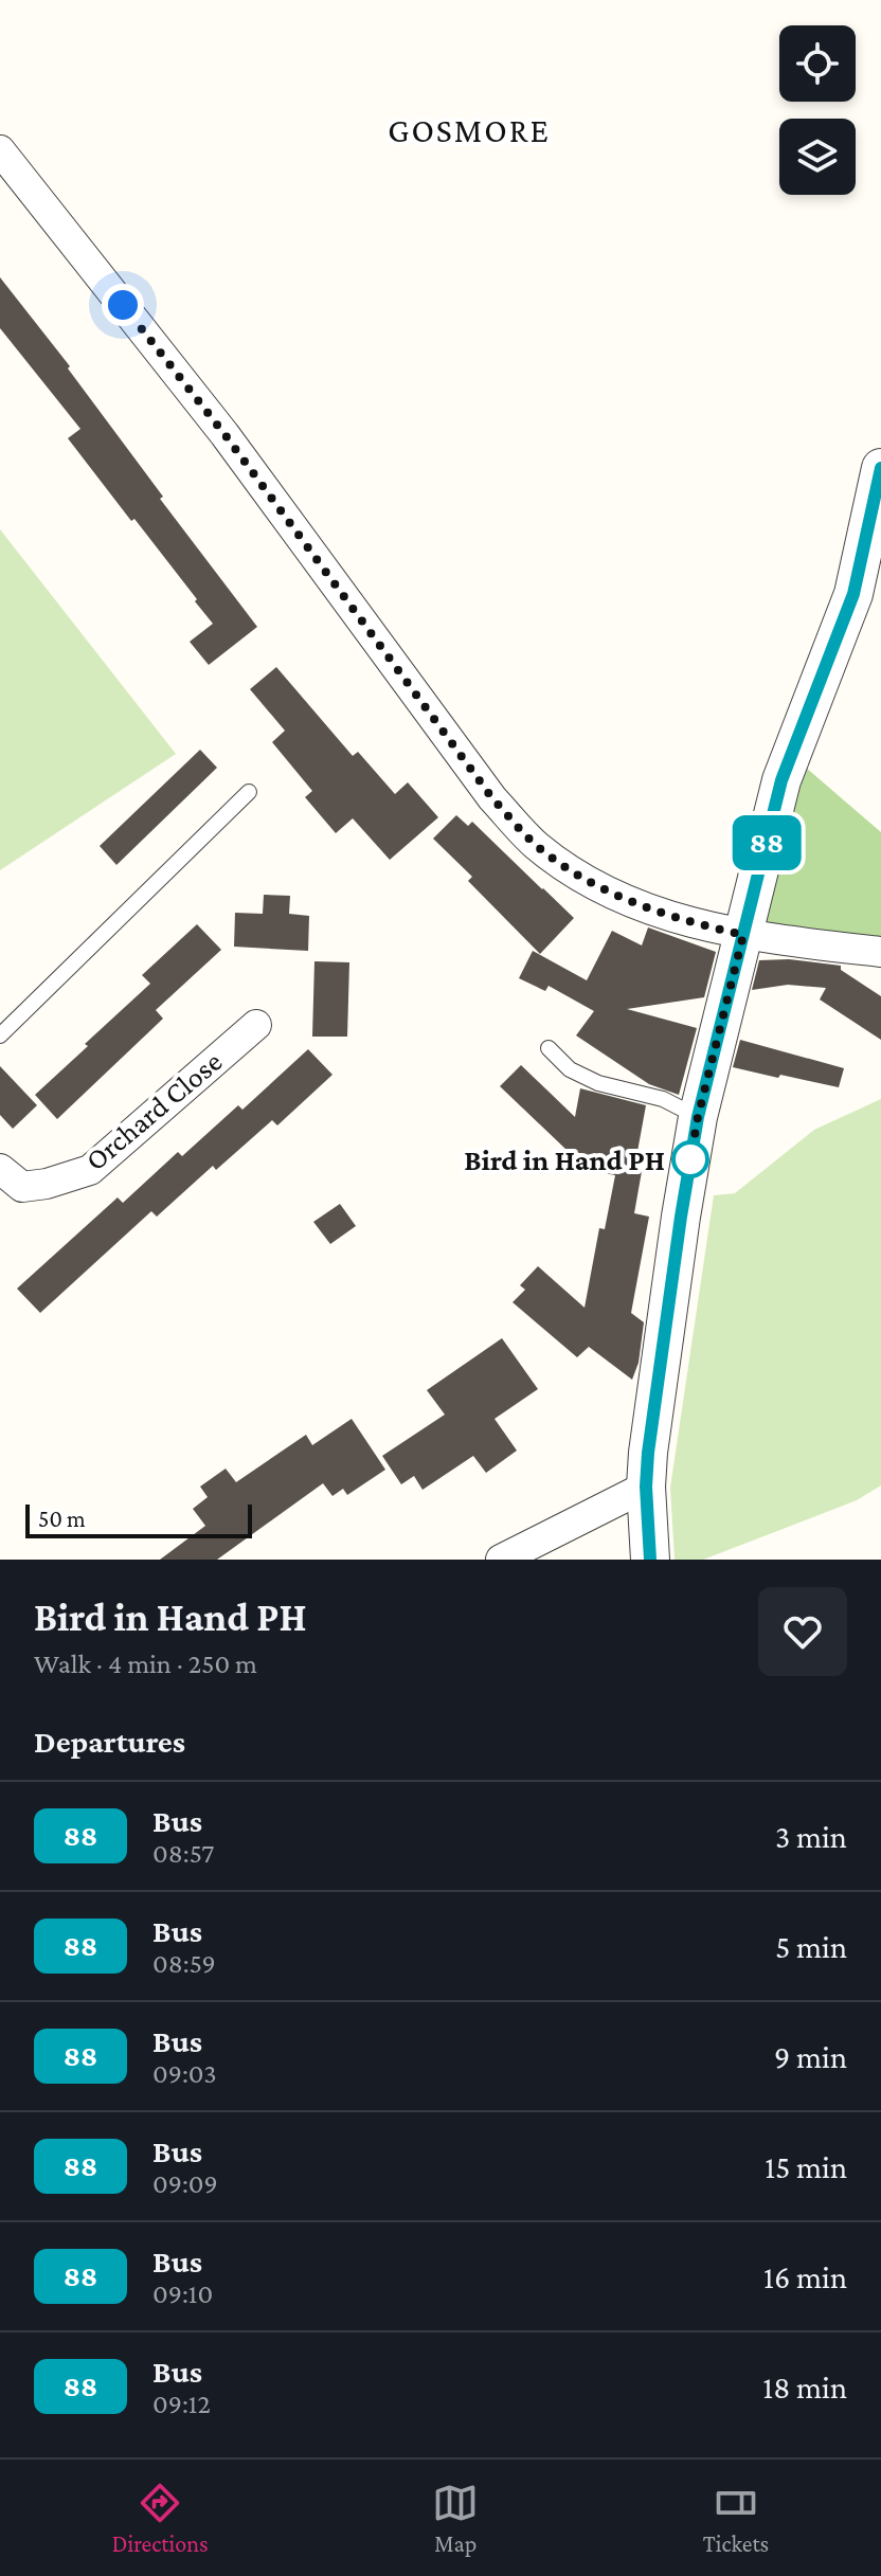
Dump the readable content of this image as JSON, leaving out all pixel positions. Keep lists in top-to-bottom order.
{
  "streets": {
    "street": ["Orchard Close"]
  },
  "districts": ["GOSMORE"],
  "places": ["Bird in Hand PH"],
  "lines": ["bus line 88"],
  "scale_bar": "50 m",
  "page": {
    "on_map": "88",
    "scale": "50 m",
    "heading": [
      ["Bird in Hand PH", "Walk · 4 min · 250 m"],
      "Departures"
    ],
    "list": [
      {
        "mark": "88",
        "name": "Bus",
        "note": "08:57",
        "value": "3 min"
      },
      {
        "mark": "88",
        "name": "Bus",
        "note": "08:59",
        "value": "5 min"
      },
      {
        "mark": "88",
        "name": "Bus",
        "note": "09:03",
        "value": "9 min"
      },
      {
        "mark": "88",
        "name": "Bus",
        "note": "09:09",
        "value": "15 min"
      },
      {
        "mark": "88",
        "name": "Bus",
        "note": "09:10",
        "value": "16 min"
      },
      {
        "mark": "88",
        "name": "Bus",
        "note": "09:12",
        "value": "18 min"
      }
    ],
    "tabs": ["Directions", "Map", "Tickets"]
  }
}
